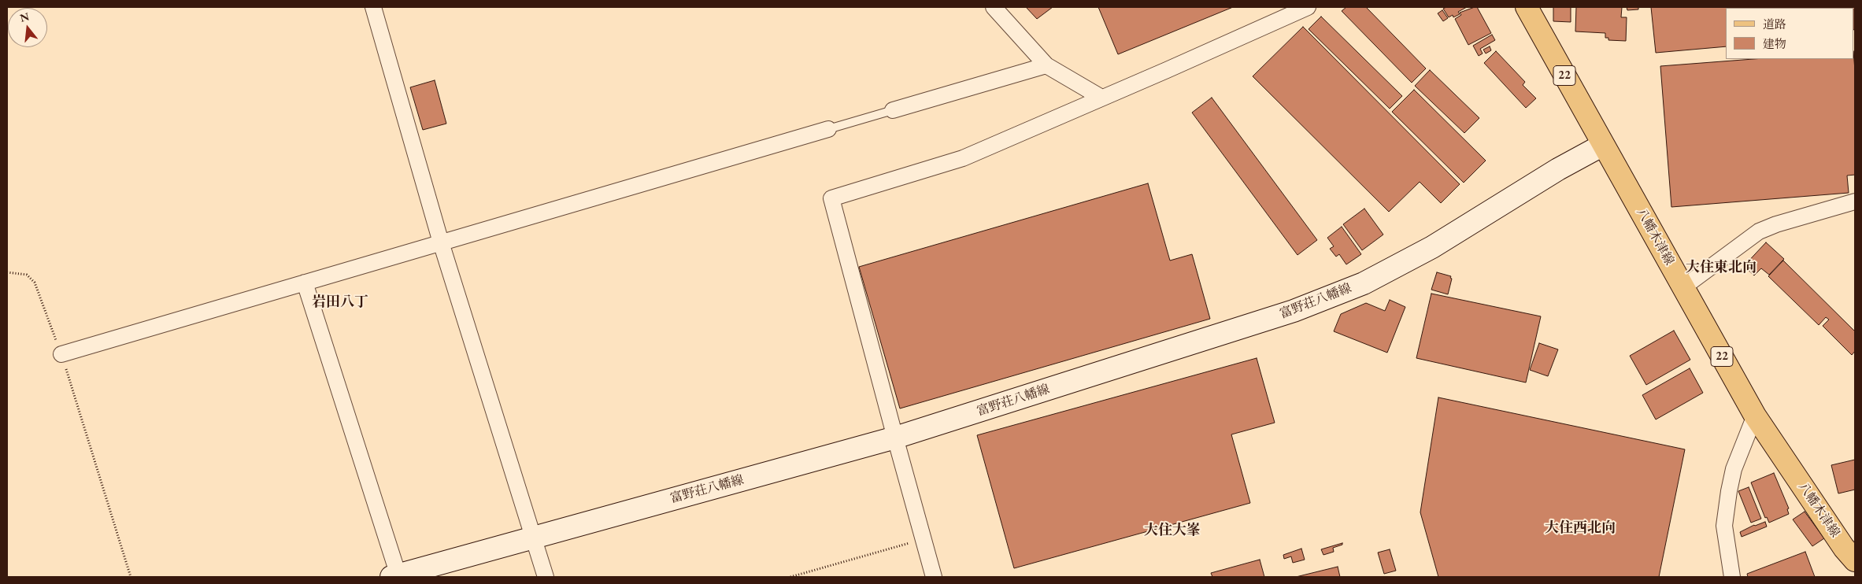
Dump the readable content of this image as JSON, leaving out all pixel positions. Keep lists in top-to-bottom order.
{
  "streets": {
    "main road": ["22", "八幡木津線", "富野荘八幡線"]
  },
  "crossings": [
    ["八幡木津線", "富野荘八幡線"]
  ],
  "districts": [
    "大住東北向",
    "岩田八丁",
    "大住西北向",
    "大住大峯"
  ],
  "legend": ["道路", "建物"],
  "north": "top"
}
